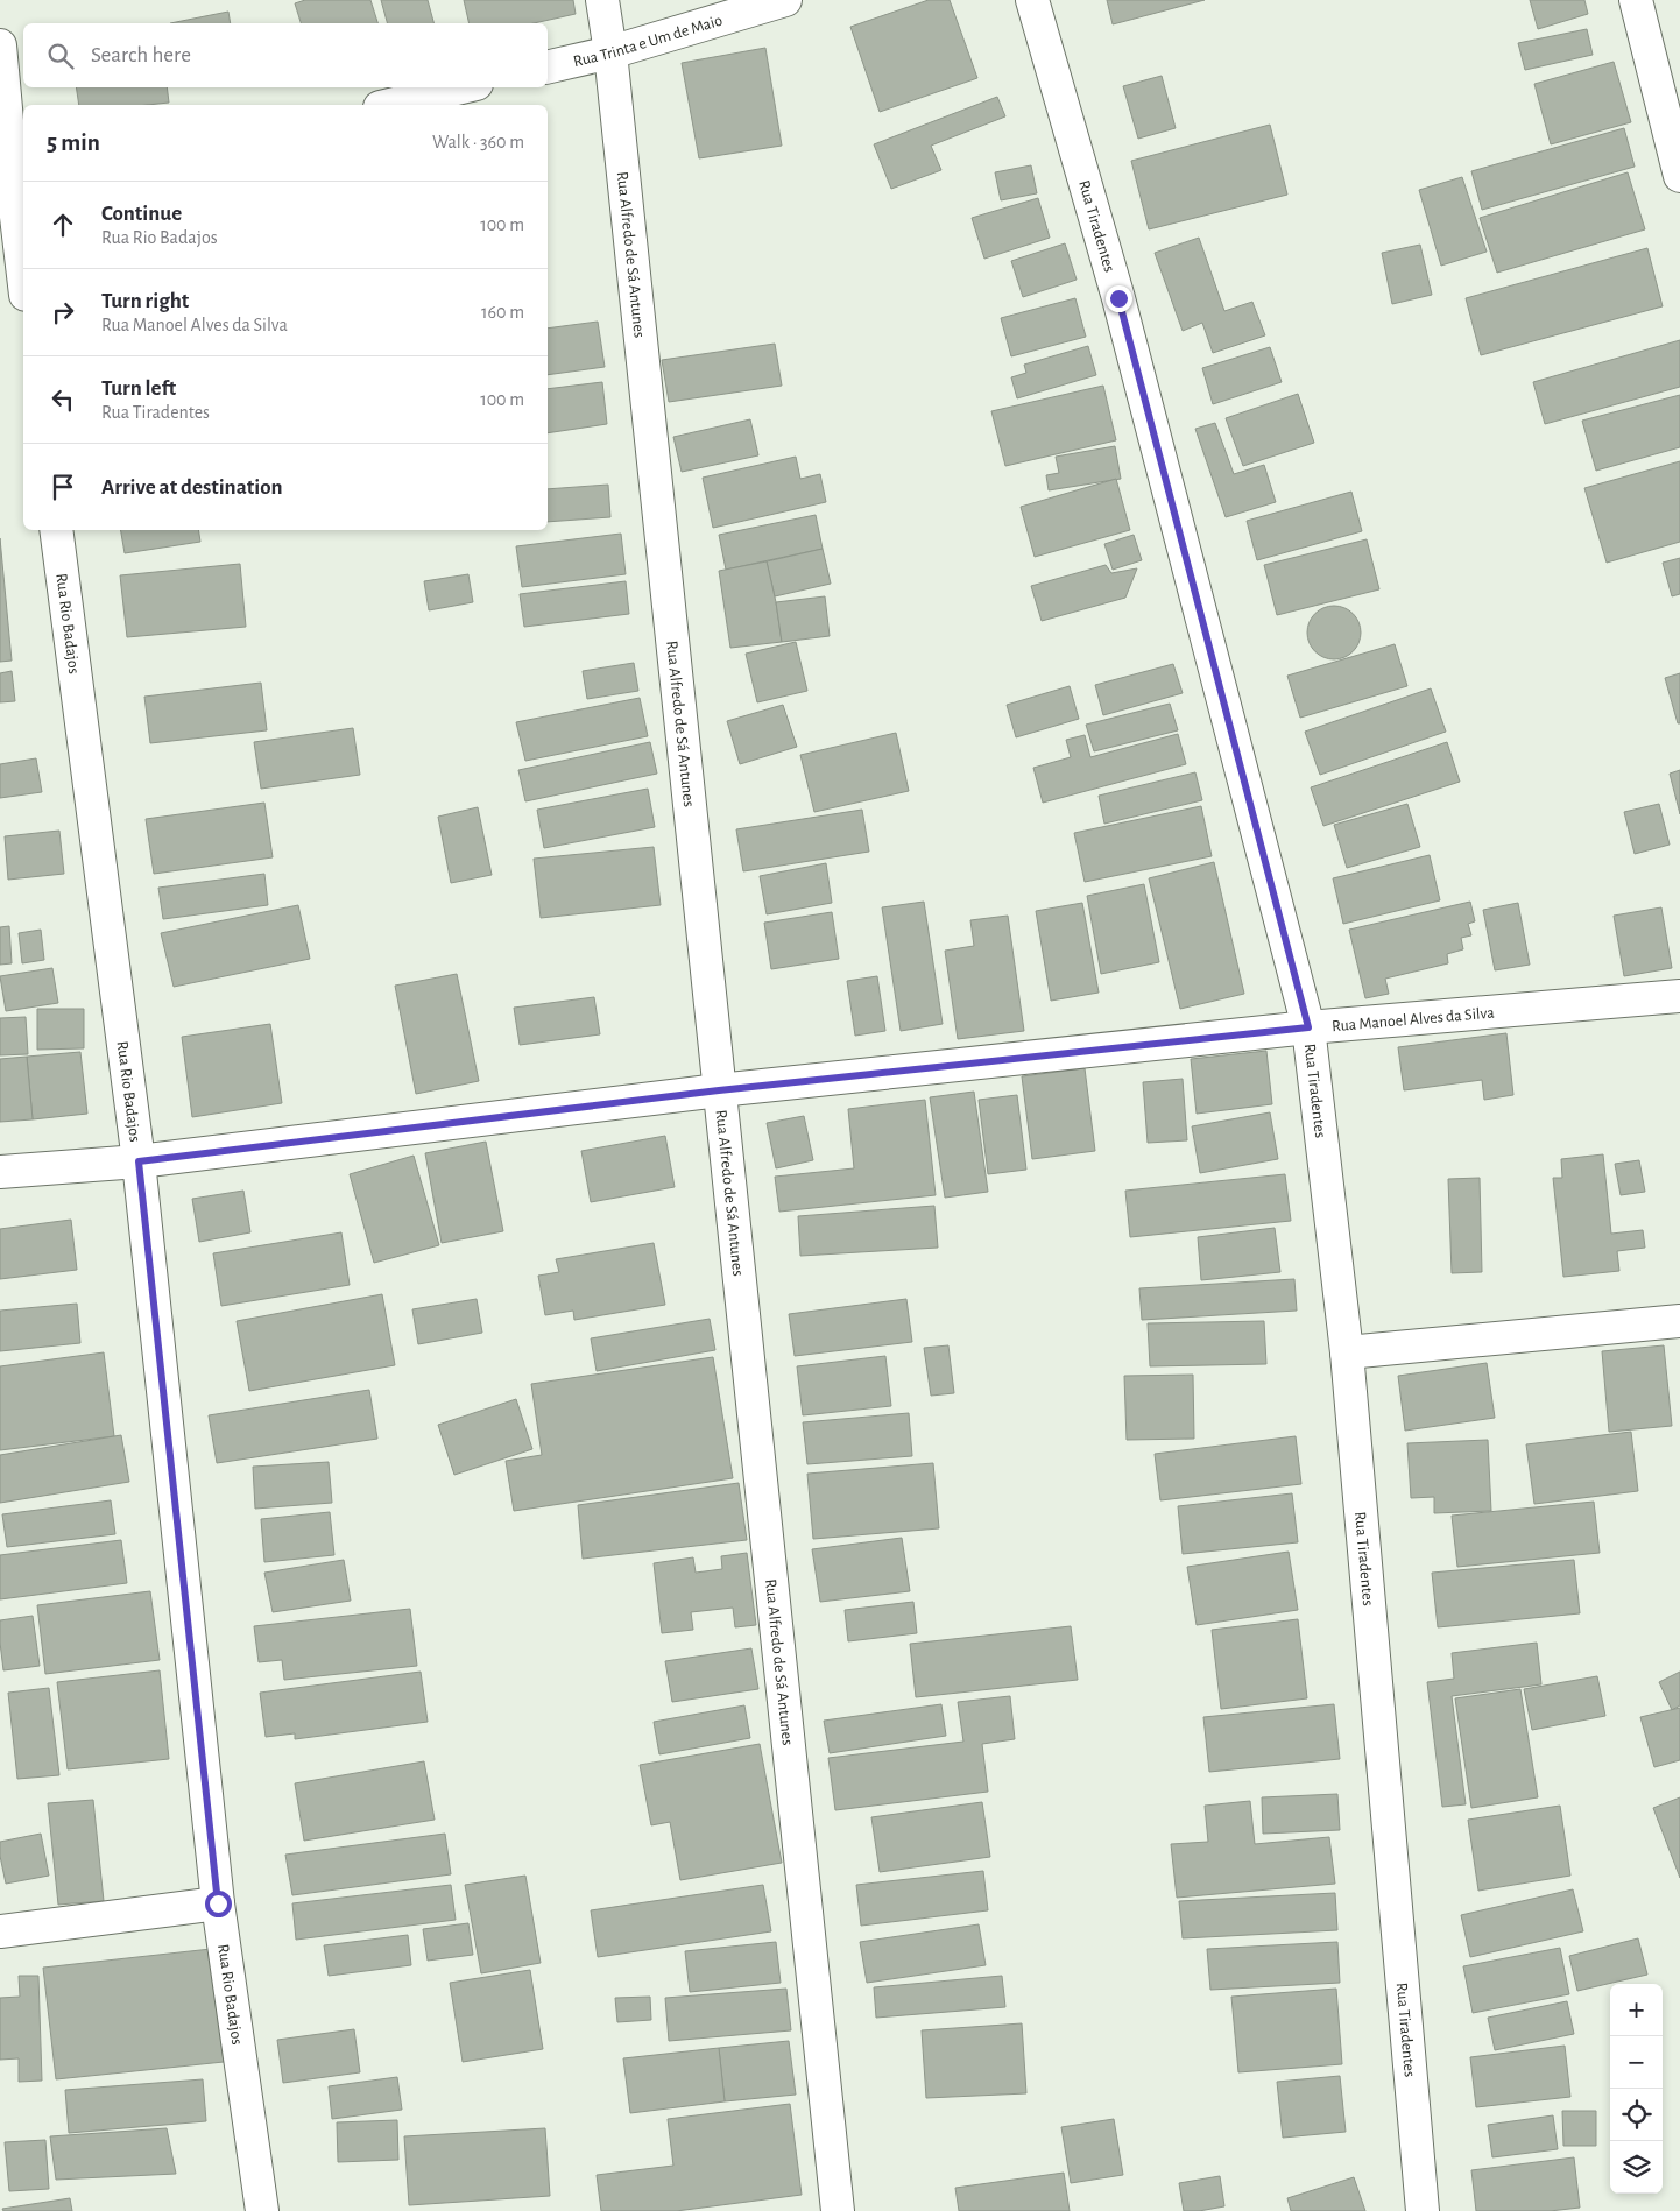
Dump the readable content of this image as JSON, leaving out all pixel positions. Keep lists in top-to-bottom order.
{
  "streets": {
    "street": [
      "Rua Trinta e Um de Maio",
      "Rua Tiradentes",
      "Rua Alfredo de Sá Antunes",
      "Rua Rio Badajos",
      "Rua Manoel Alves da Silva"
    ]
  },
  "crossings": [
    ["Rua Trinta e Um de Maio", "Rua Alfredo de Sá Antunes"],
    ["Rua Tiradentes", "Rua Manoel Alves da Silva"],
    ["Rua Alfredo de Sá Antunes", "Rua Manoel Alves da Silva"],
    ["Rua Rio Badajos", "Rua Manoel Alves da Silva"]
  ],
  "page": {
    "search": "Search here",
    "heading": ["5 min", "Walk · 360 m"],
    "list": [
      ["Continue", "Rua Rio Badajos", "100 m"],
      ["Turn right", "Rua Manoel Alves da Silva", "160 m"],
      ["Turn left", "Rua Tiradentes", "100 m"],
      "Arrive at destination"
    ],
    "map_buttons": ["+", "−"]
  }
}
